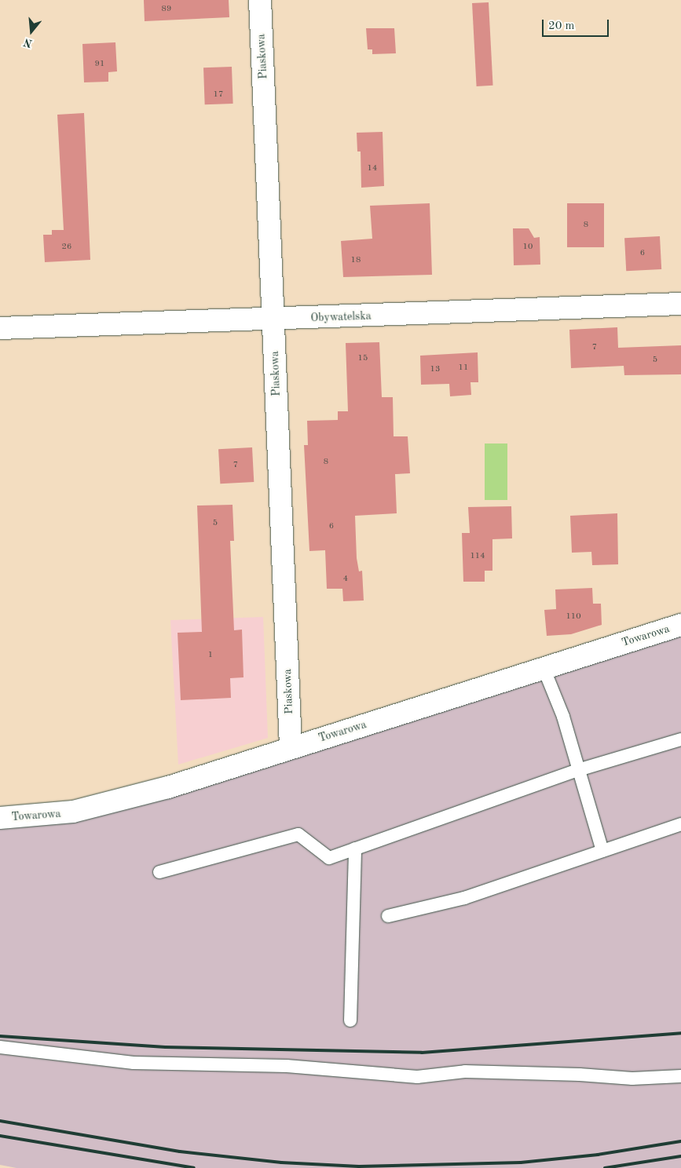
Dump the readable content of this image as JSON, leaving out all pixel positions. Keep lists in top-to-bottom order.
{
  "streets": {
    "street": ["Piaskowa", "Obywatelska", "Towarowa"]
  },
  "crossings": [
    ["Piaskowa", "Obywatelska"],
    ["Piaskowa", "Towarowa"]
  ],
  "house_numbers": [
    "89",
    "91",
    "17",
    "14",
    "8",
    "26",
    "10",
    "6",
    "18",
    "7",
    "15",
    "5",
    "11",
    "13",
    "8",
    "7",
    "5",
    "6",
    "114",
    "4",
    "110",
    "1"
  ],
  "scale_bar": "20 m",
  "north": "bottom"
}
